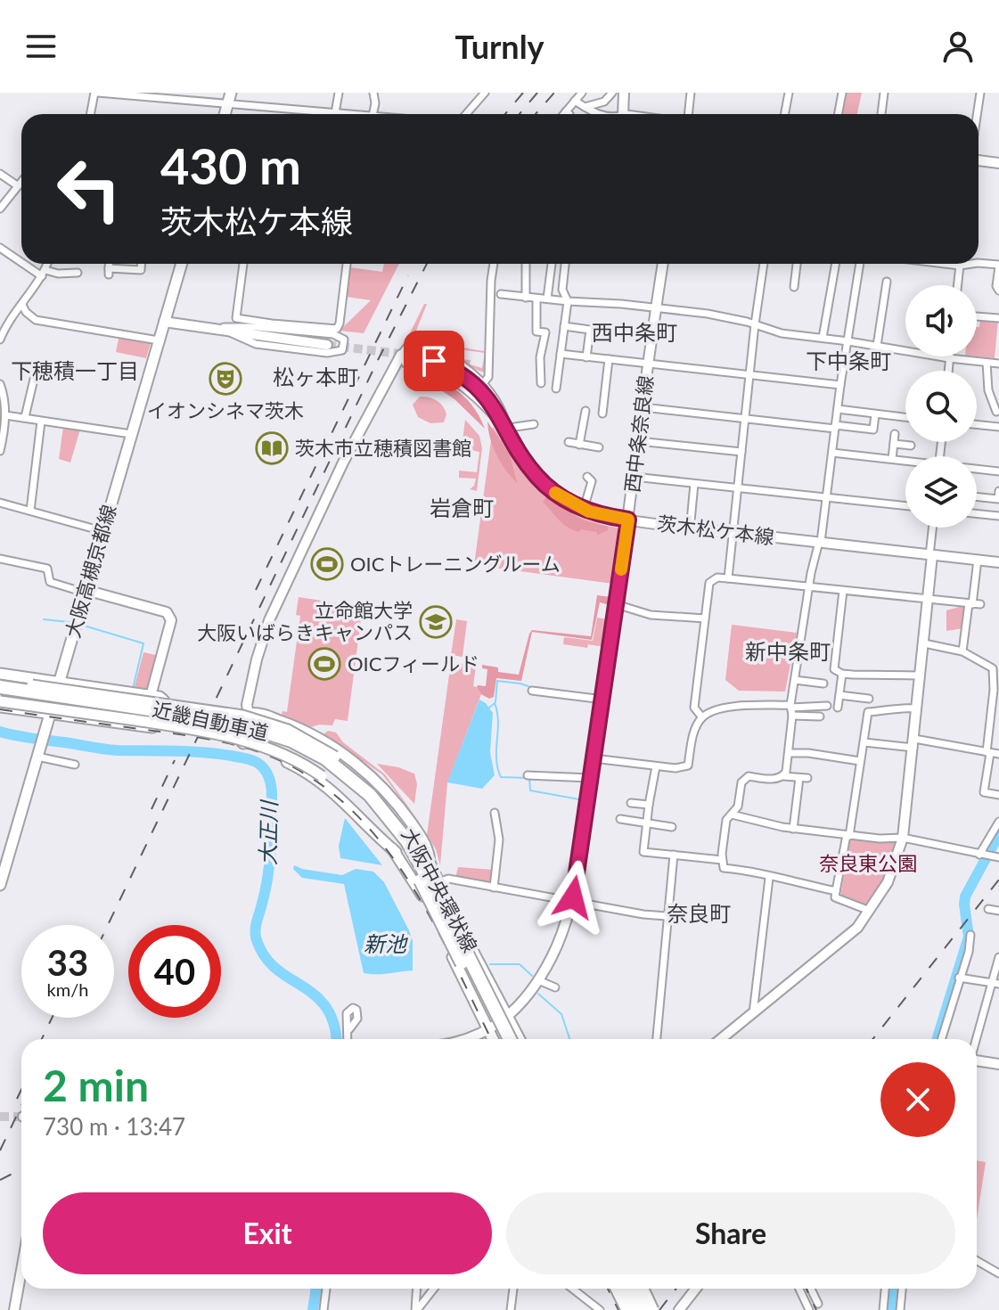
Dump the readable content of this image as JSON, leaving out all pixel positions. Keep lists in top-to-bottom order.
{
  "streets": {
    "highway": ["近畿自動車道"],
    "main road": ["大阪高槻京都線", "大阪中央環状線"],
    "street": ["西中条奈良線", "茨木松ケ本線"]
  },
  "crossings": [
    ["西中条奈良線", "茨木松ケ本線"],
    ["西中条奈良線", "大阪中央環状線"]
  ],
  "districts": [
    "西中条町",
    "下中条町",
    "下穂積一丁目",
    "松ヶ本町",
    "岩倉町",
    "新中条町",
    "奈良町"
  ],
  "water": ["大正川", "新池"],
  "parks": ["奈良東公園"],
  "places": {
    "theatre": ["イオンシネマ茨木"],
    "library": ["茨木市立穂積図書館"],
    "sports": ["OICトレーニングルーム", "OICフィールド"],
    "school or university": ["立命館大学 大阪いばらきキャンパス"]
  },
  "page": {
    "header": "Turnly",
    "turn": ["430 m", "茨木松ケ本線"],
    "speed": "33 km/h",
    "limit": "40",
    "heading": ["2 min", "730 m · 13:47"],
    "buttons": ["Exit", "Share"]
  }
}
